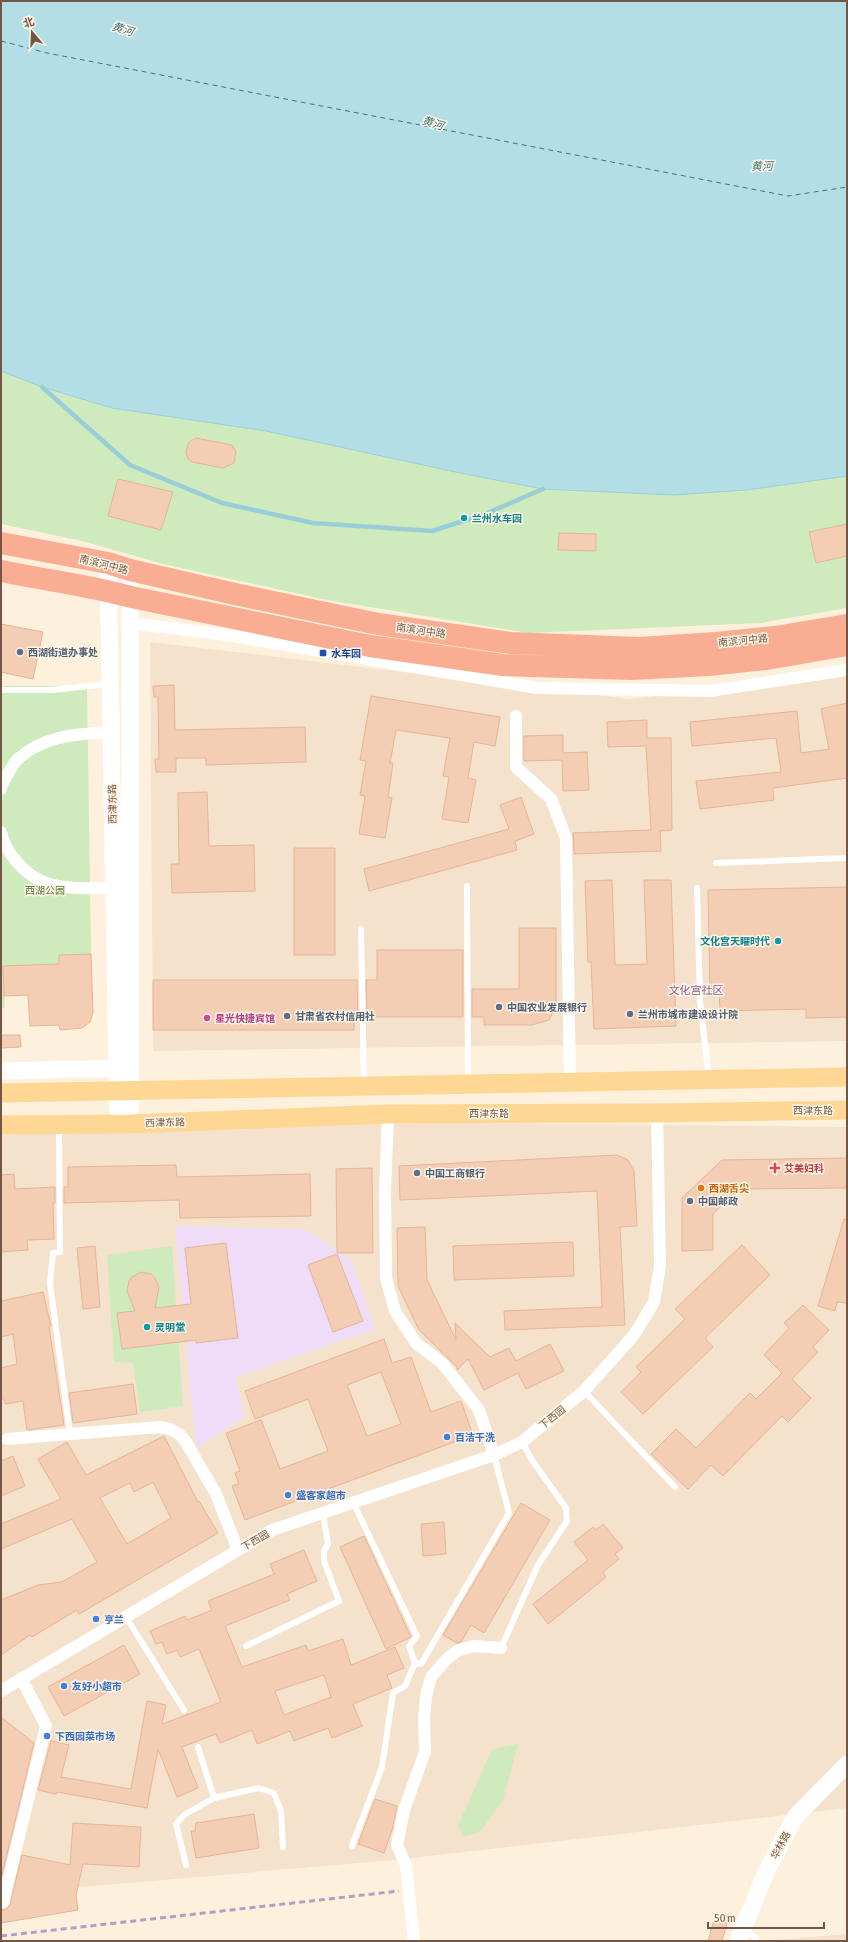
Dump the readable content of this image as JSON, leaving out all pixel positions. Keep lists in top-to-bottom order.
{
  "streets": {
    "highway": ["南滨河中路"],
    "main road": ["西津东路", "华林路"],
    "street": ["下西园"]
  },
  "crossings": [
    ["南滨河中路", "西津东路"],
    ["西津东路", "下西园"]
  ],
  "districts": ["文化宫社区"],
  "water": ["黄河"],
  "parks": ["西湖公园"],
  "places": {
    "other": [
      "兰州水车园",
      "西湖街道办事处",
      "文化宫天矅时代",
      "中国农业发展银行",
      "兰州市城市建设设计院",
      "甘肃省农村信用社",
      "星光快捷宾馆",
      "中国工商银行",
      "西湖舌尖",
      "中国邮政",
      "灵明堂",
      "百洁干洗",
      "盛客家超市",
      "亨兰",
      "友好小超市",
      "下西园菜市场"
    ],
    "transit": ["水车园"],
    "health": ["艾美妇科"]
  },
  "scale_bar": "50 m",
  "north": "top"
}
